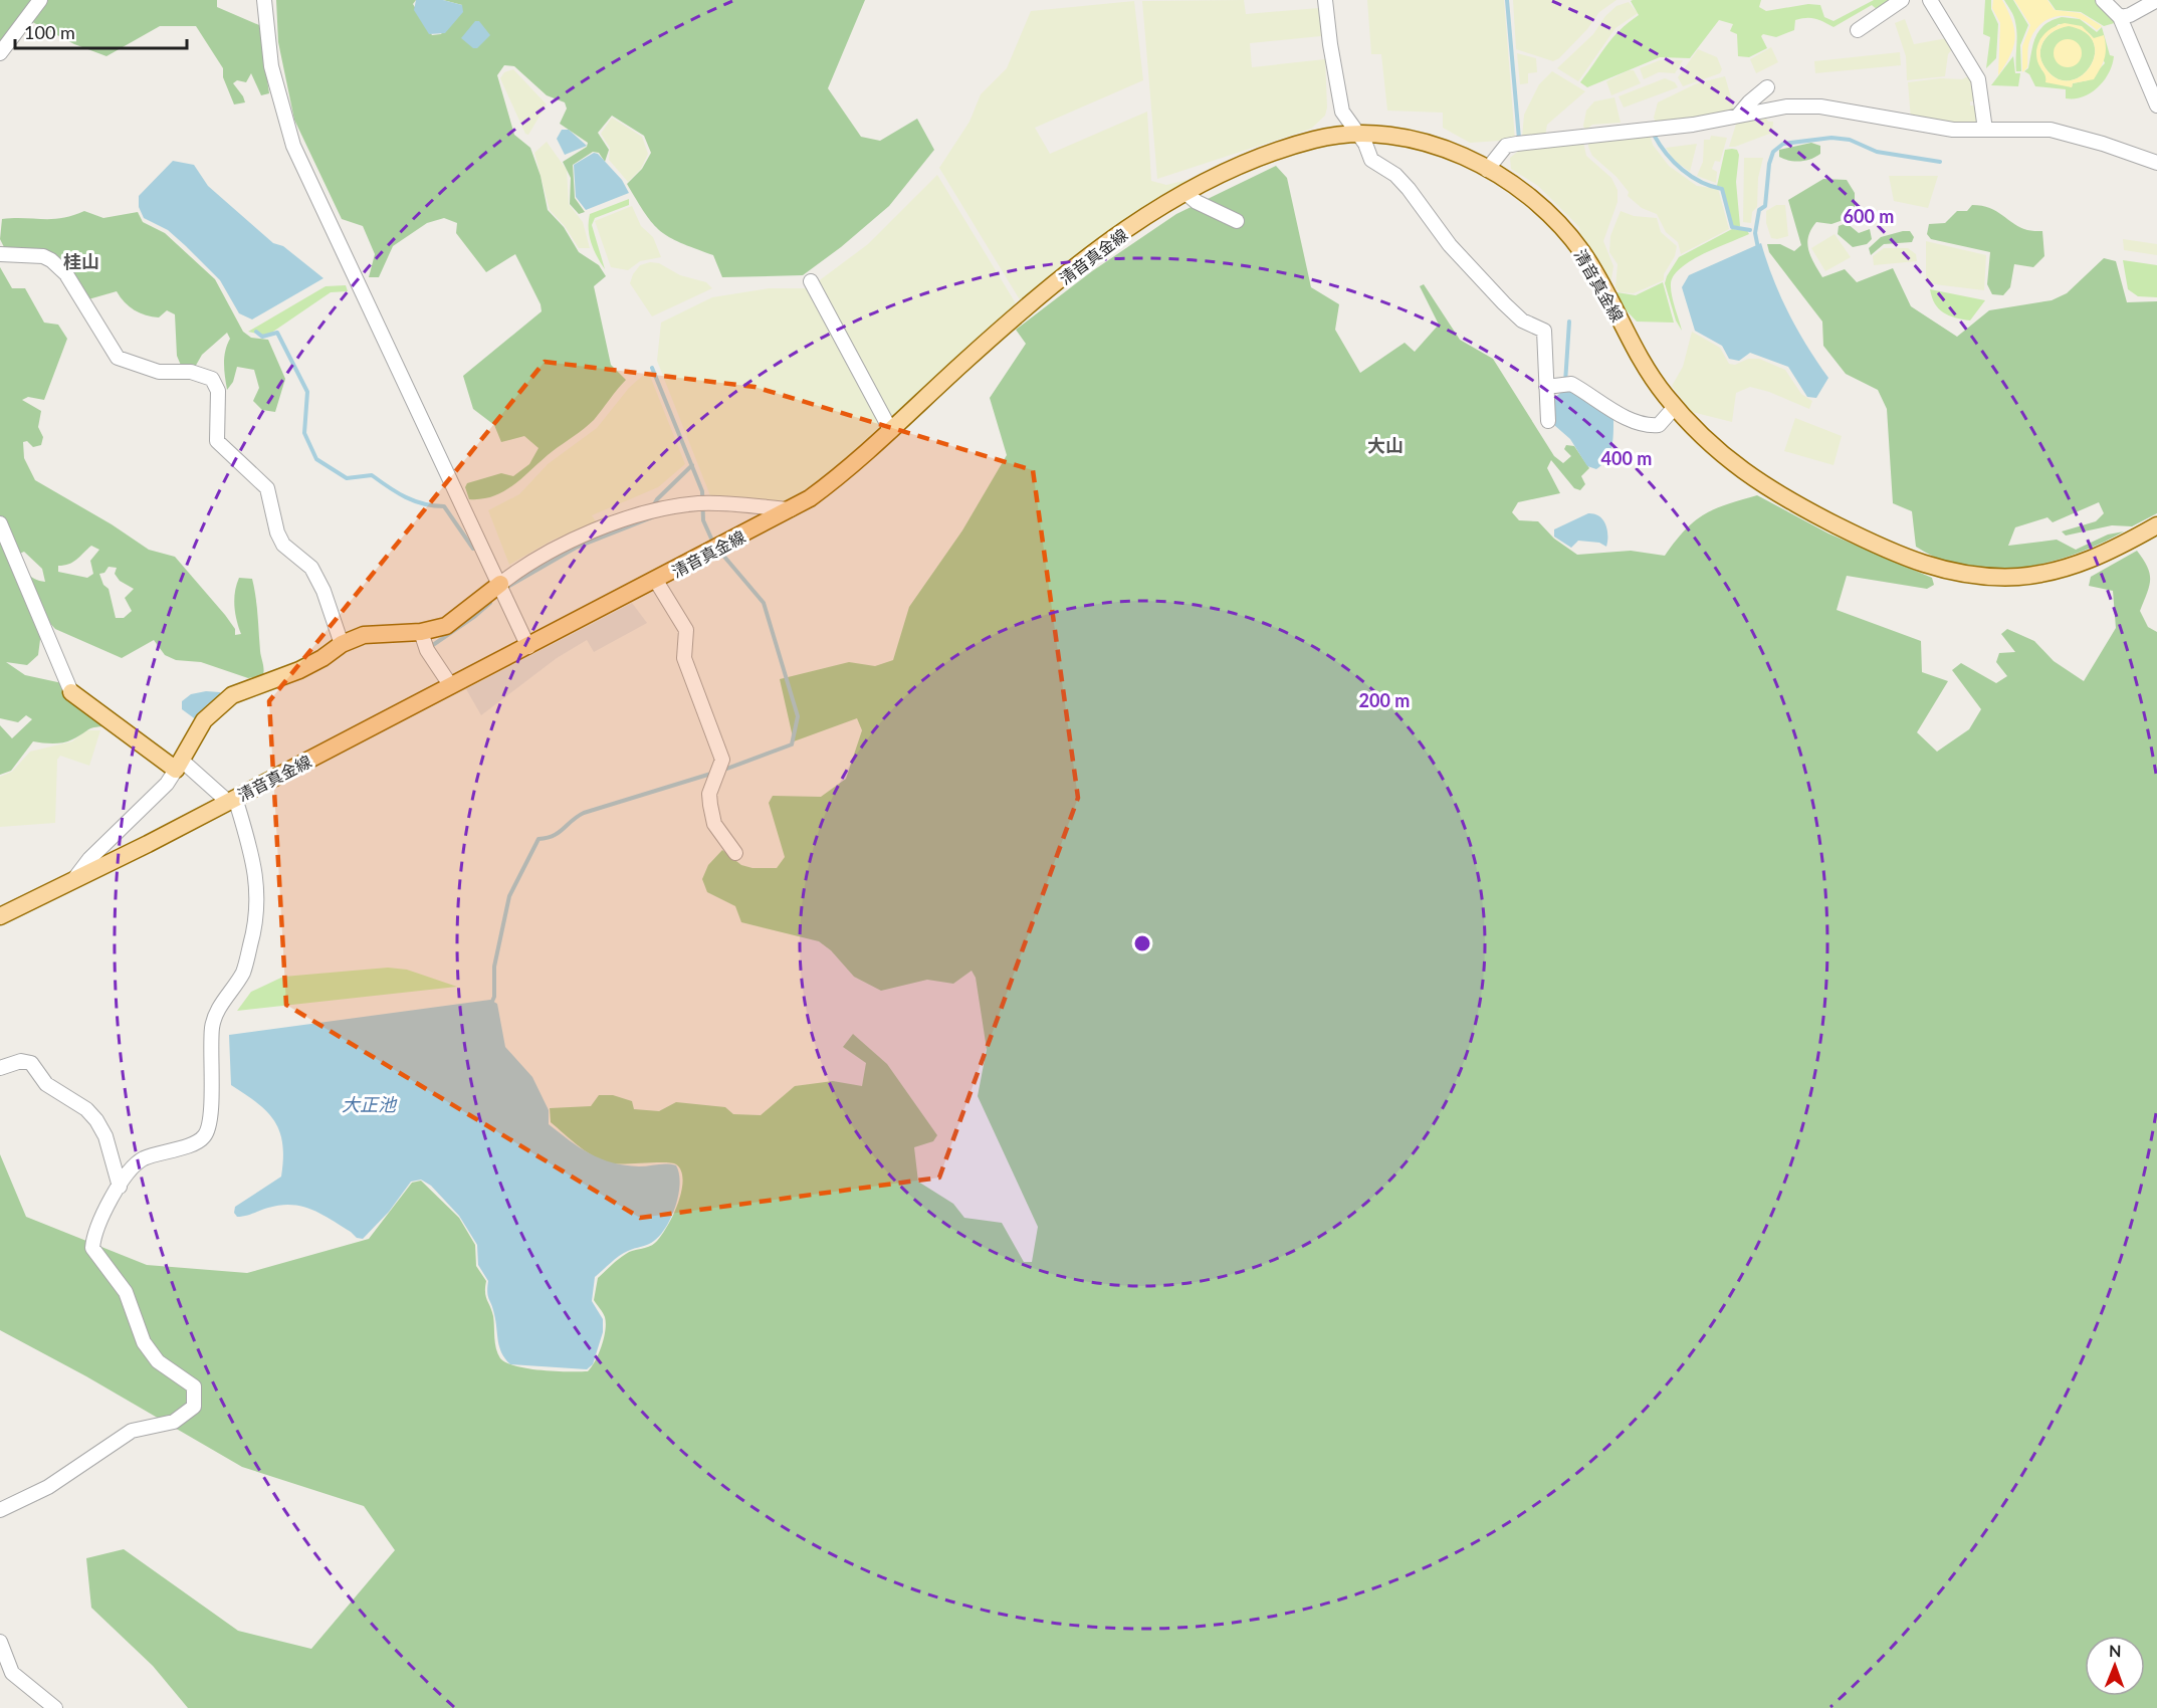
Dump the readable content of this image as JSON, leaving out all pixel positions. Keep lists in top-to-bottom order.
{
  "streets": {
    "main road": ["清音真金線"]
  },
  "districts": ["桂山", "大山"],
  "water": ["大正池"],
  "scale_bar": "100 m",
  "north": "top",
  "rings": ["600 m", "400 m", "200 m"]
}
